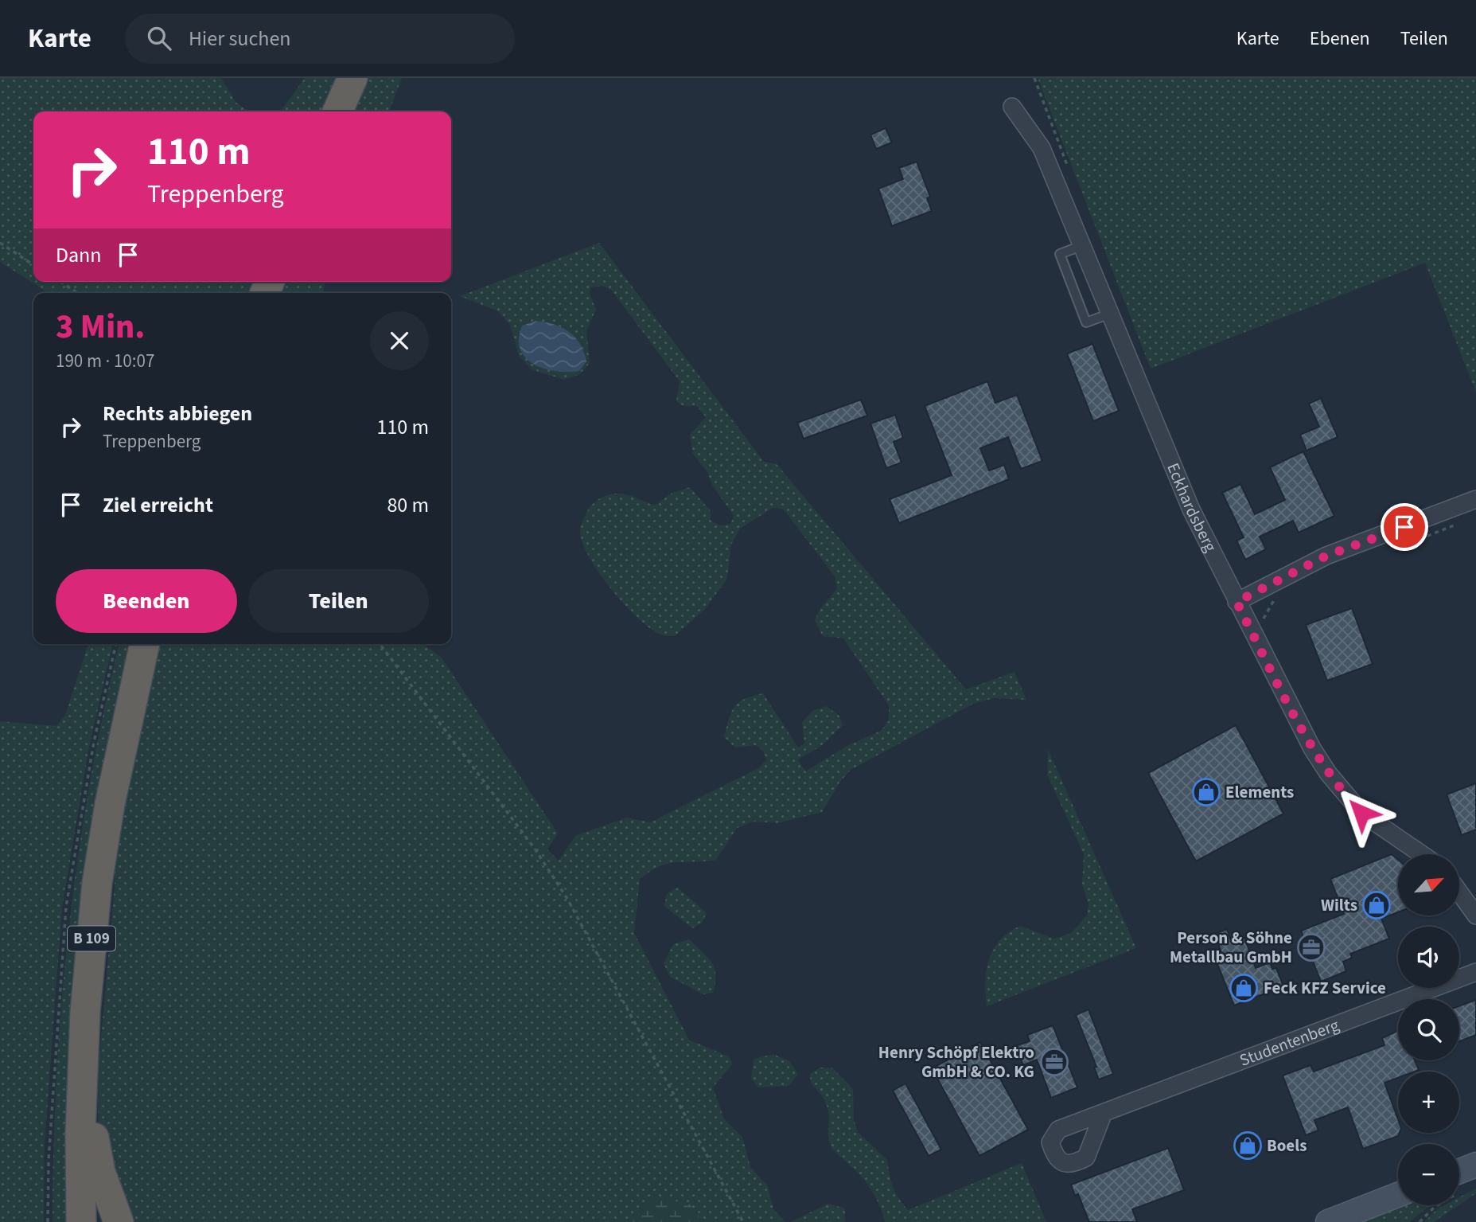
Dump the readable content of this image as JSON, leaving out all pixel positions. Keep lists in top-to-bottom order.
{
  "streets": {
    "highway": ["B 109"],
    "street": ["Eckhardsberg", "Studentenberg"]
  },
  "places": {
    "shop": [
      "Elements",
      "Wilts",
      "Feck KFZ Service",
      "Boels"
    ],
    "office": ["Person & Söhne Metallbau GmbH", "Henry Schöpf Elektro GmbH & CO. KG"]
  },
  "north": "top right",
  "page": {
    "header": "Karte",
    "search": "Hier suchen",
    "nav": ["Karte", "Ebenen", "Teilen"],
    "turn": ["110 m", "Treppenberg"],
    "then": "Dann",
    "heading": ["3 Min.", "190 m · 10:07"],
    "list": [
      {
        "name": "Rechts abbiegen",
        "note": "Treppenberg",
        "value": "110 m"
      },
      {
        "name": "Ziel erreicht",
        "value": "80 m"
      }
    ],
    "buttons": ["Beenden", "Teilen"],
    "map_buttons": ["+", "−"]
  }
}
